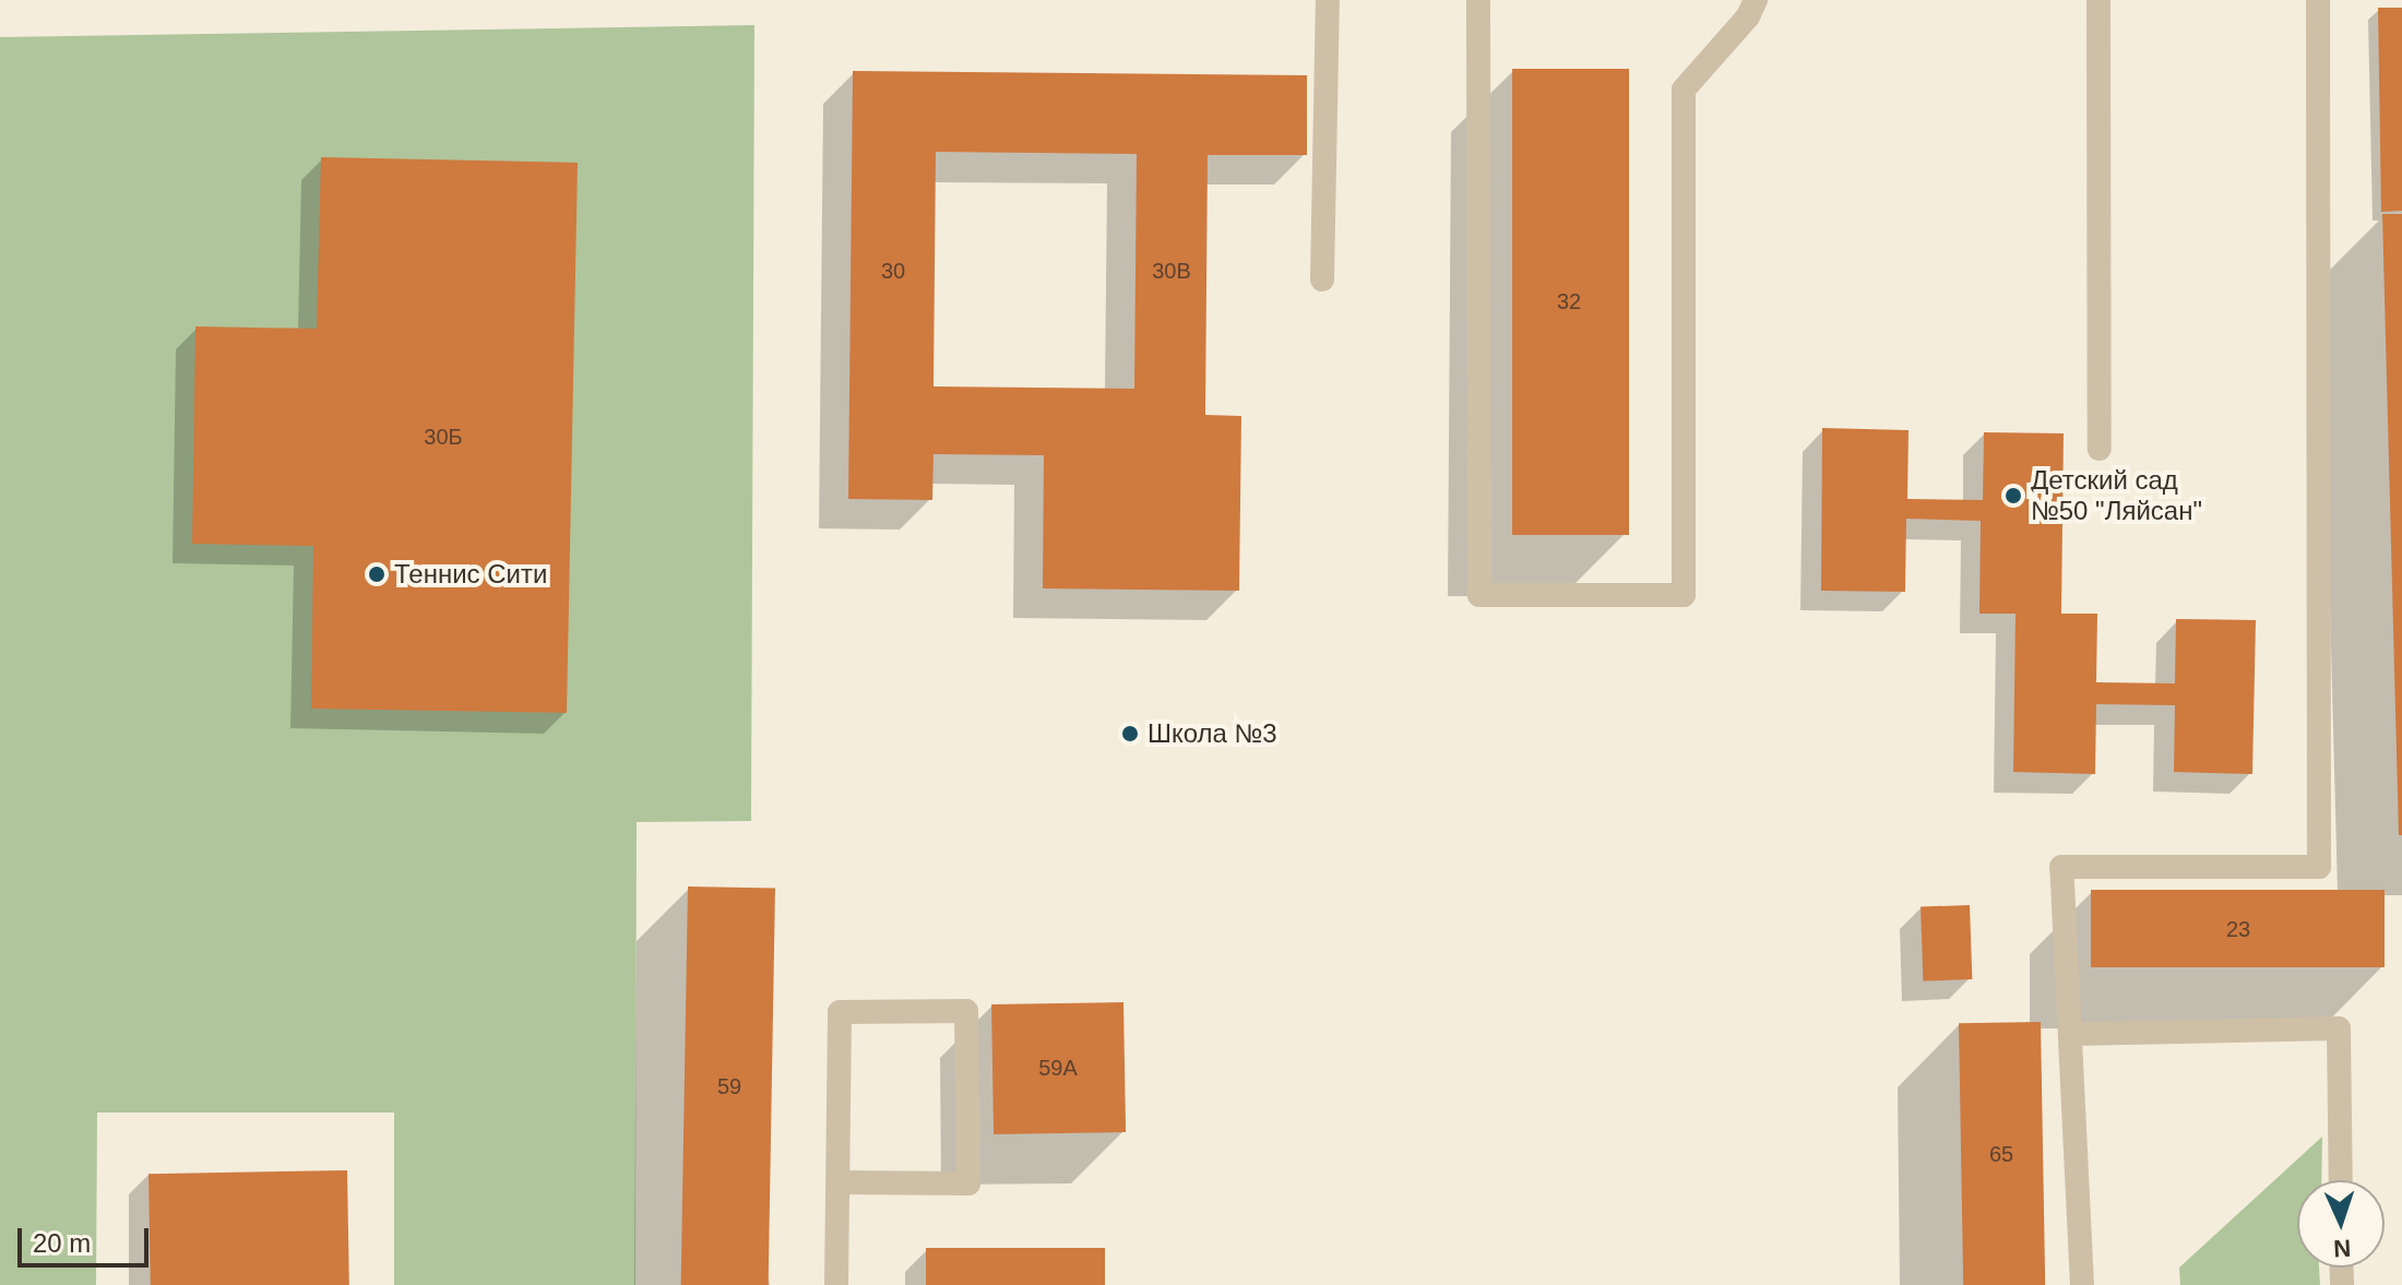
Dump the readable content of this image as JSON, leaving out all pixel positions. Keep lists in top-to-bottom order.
{
  "places": ["Детский сад №50 \"Ляйсан\"", "Теннис Сити", "Школа №3"],
  "house_numbers": [
    "30",
    "30В",
    "32",
    "30Б",
    "23",
    "59А",
    "59",
    "65"
  ],
  "scale_bar": "20 m",
  "north": "bottom"
}
